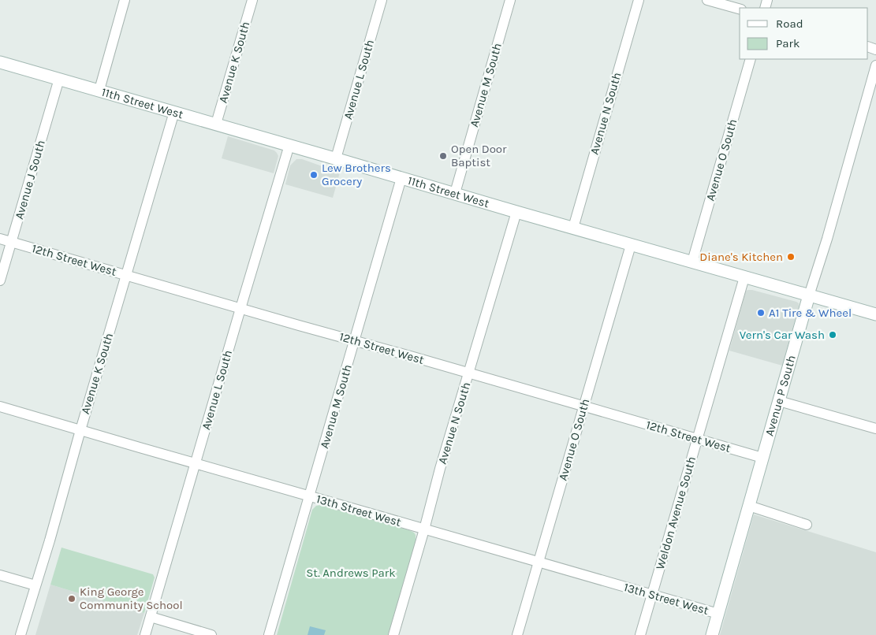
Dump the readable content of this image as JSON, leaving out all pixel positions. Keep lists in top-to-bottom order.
{
  "streets": {
    "street": [
      "Avenue K South",
      "Avenue L South",
      "Avenue M South",
      "11th Street West",
      "Avenue N South",
      "Avenue O South",
      "Avenue J South",
      "12th Street West",
      "Avenue P South",
      "13th Street West",
      "Weldon Avenue South"
    ]
  },
  "crossings": [
    ["Avenue K South", "11th Street West"],
    ["Avenue K South", "12th Street West"],
    ["Avenue K South", "13th Street West"],
    ["Avenue L South", "11th Street West"],
    ["Avenue L South", "12th Street West"],
    ["Avenue L South", "13th Street West"],
    ["Avenue M South", "11th Street West"],
    ["Avenue M South", "12th Street West"],
    ["Avenue M South", "13th Street West"],
    ["11th Street West", "Avenue N South"],
    ["11th Street West", "Avenue O South"],
    ["11th Street West", "Avenue J South"],
    ["11th Street West", "Avenue P South"],
    ["11th Street West", "Weldon Avenue South"],
    ["Avenue N South", "12th Street West"],
    ["Avenue N South", "13th Street West"],
    ["Avenue O South", "12th Street West"],
    ["Avenue O South", "13th Street West"],
    ["Avenue J South", "12th Street West"],
    ["12th Street West", "Avenue P South"],
    ["12th Street West", "Weldon Avenue South"],
    ["Avenue P South", "13th Street West"],
    ["13th Street West", "Weldon Avenue South"]
  ],
  "parks": ["St. Andrews Park"],
  "places": [
    "Open Door Baptist",
    "Lew Brothers Grocery",
    "Diane's Kitchen",
    "A1 Tire & Wheel",
    "Vern's Car Wash",
    "King George Community School"
  ],
  "legend": ["Road", "Park"]
}
